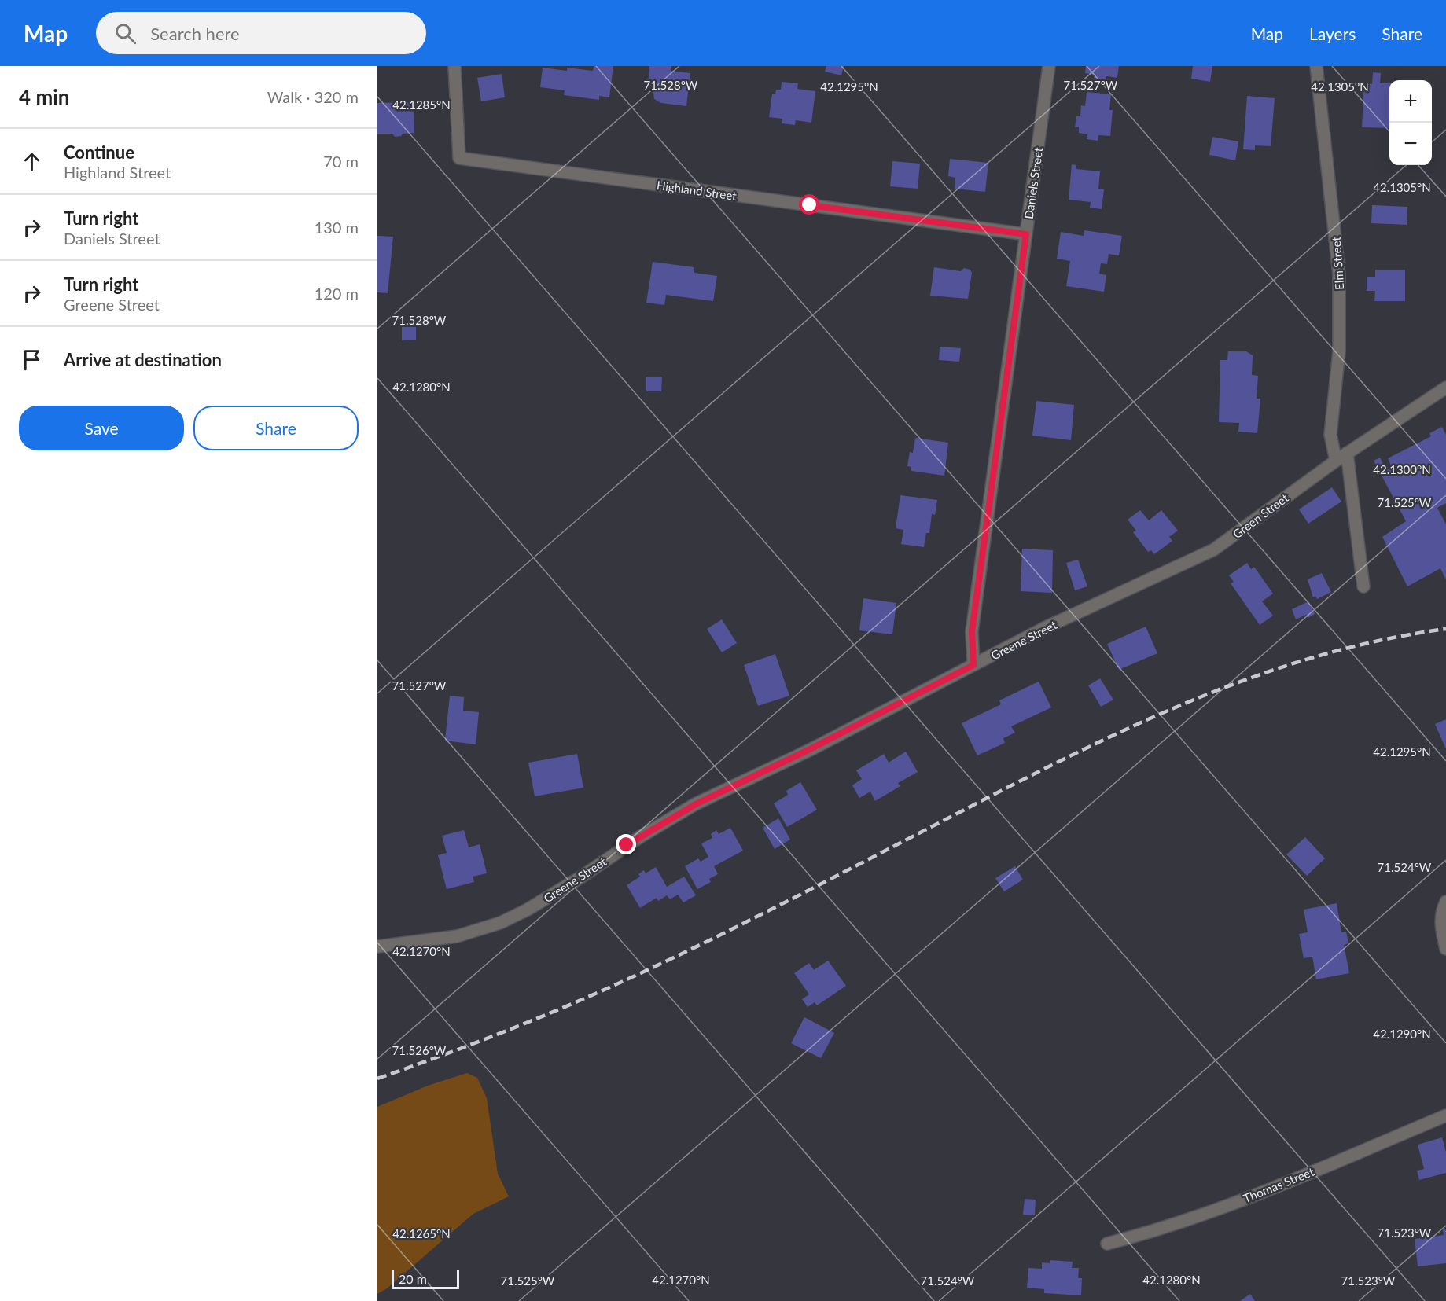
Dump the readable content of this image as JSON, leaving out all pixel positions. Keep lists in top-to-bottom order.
{
  "streets": {
    "street": [
      "Daniels Street",
      "Highland Street",
      "Elm Street",
      "Green Street",
      "Greene Street",
      "Thomas Street"
    ]
  },
  "crossings": [
    ["Daniels Street", "Highland Street"],
    ["Daniels Street", "Greene Street"],
    ["Elm Street", "Green Street"],
    ["Green Street", "Greene Street"]
  ],
  "scale_bar": "20 m",
  "page": {
    "header": "Map",
    "search": "Search here",
    "nav": ["Map", "Layers", "Share"],
    "heading": ["4 min", "Walk · 320 m"],
    "map_buttons": ["+", "−"],
    "list": [
      ["Continue", "Highland Street", "70 m"],
      ["Turn right", "Daniels Street", "130 m"],
      ["Turn right", "Greene Street", "120 m"],
      "Arrive at destination"
    ],
    "buttons": ["Save", "Share"],
    "scale": "20 m"
  },
  "coordinates": [
    "71.528°W",
    "71.527°W",
    "42.1295°N",
    "42.1305°N",
    "42.1285°N",
    "42.1280°N",
    "42.1300°N",
    "71.525°W",
    "71.524°W",
    "42.1270°N",
    "42.1290°N",
    "71.526°W",
    "71.523°W",
    "42.1265°N"
  ]
}
